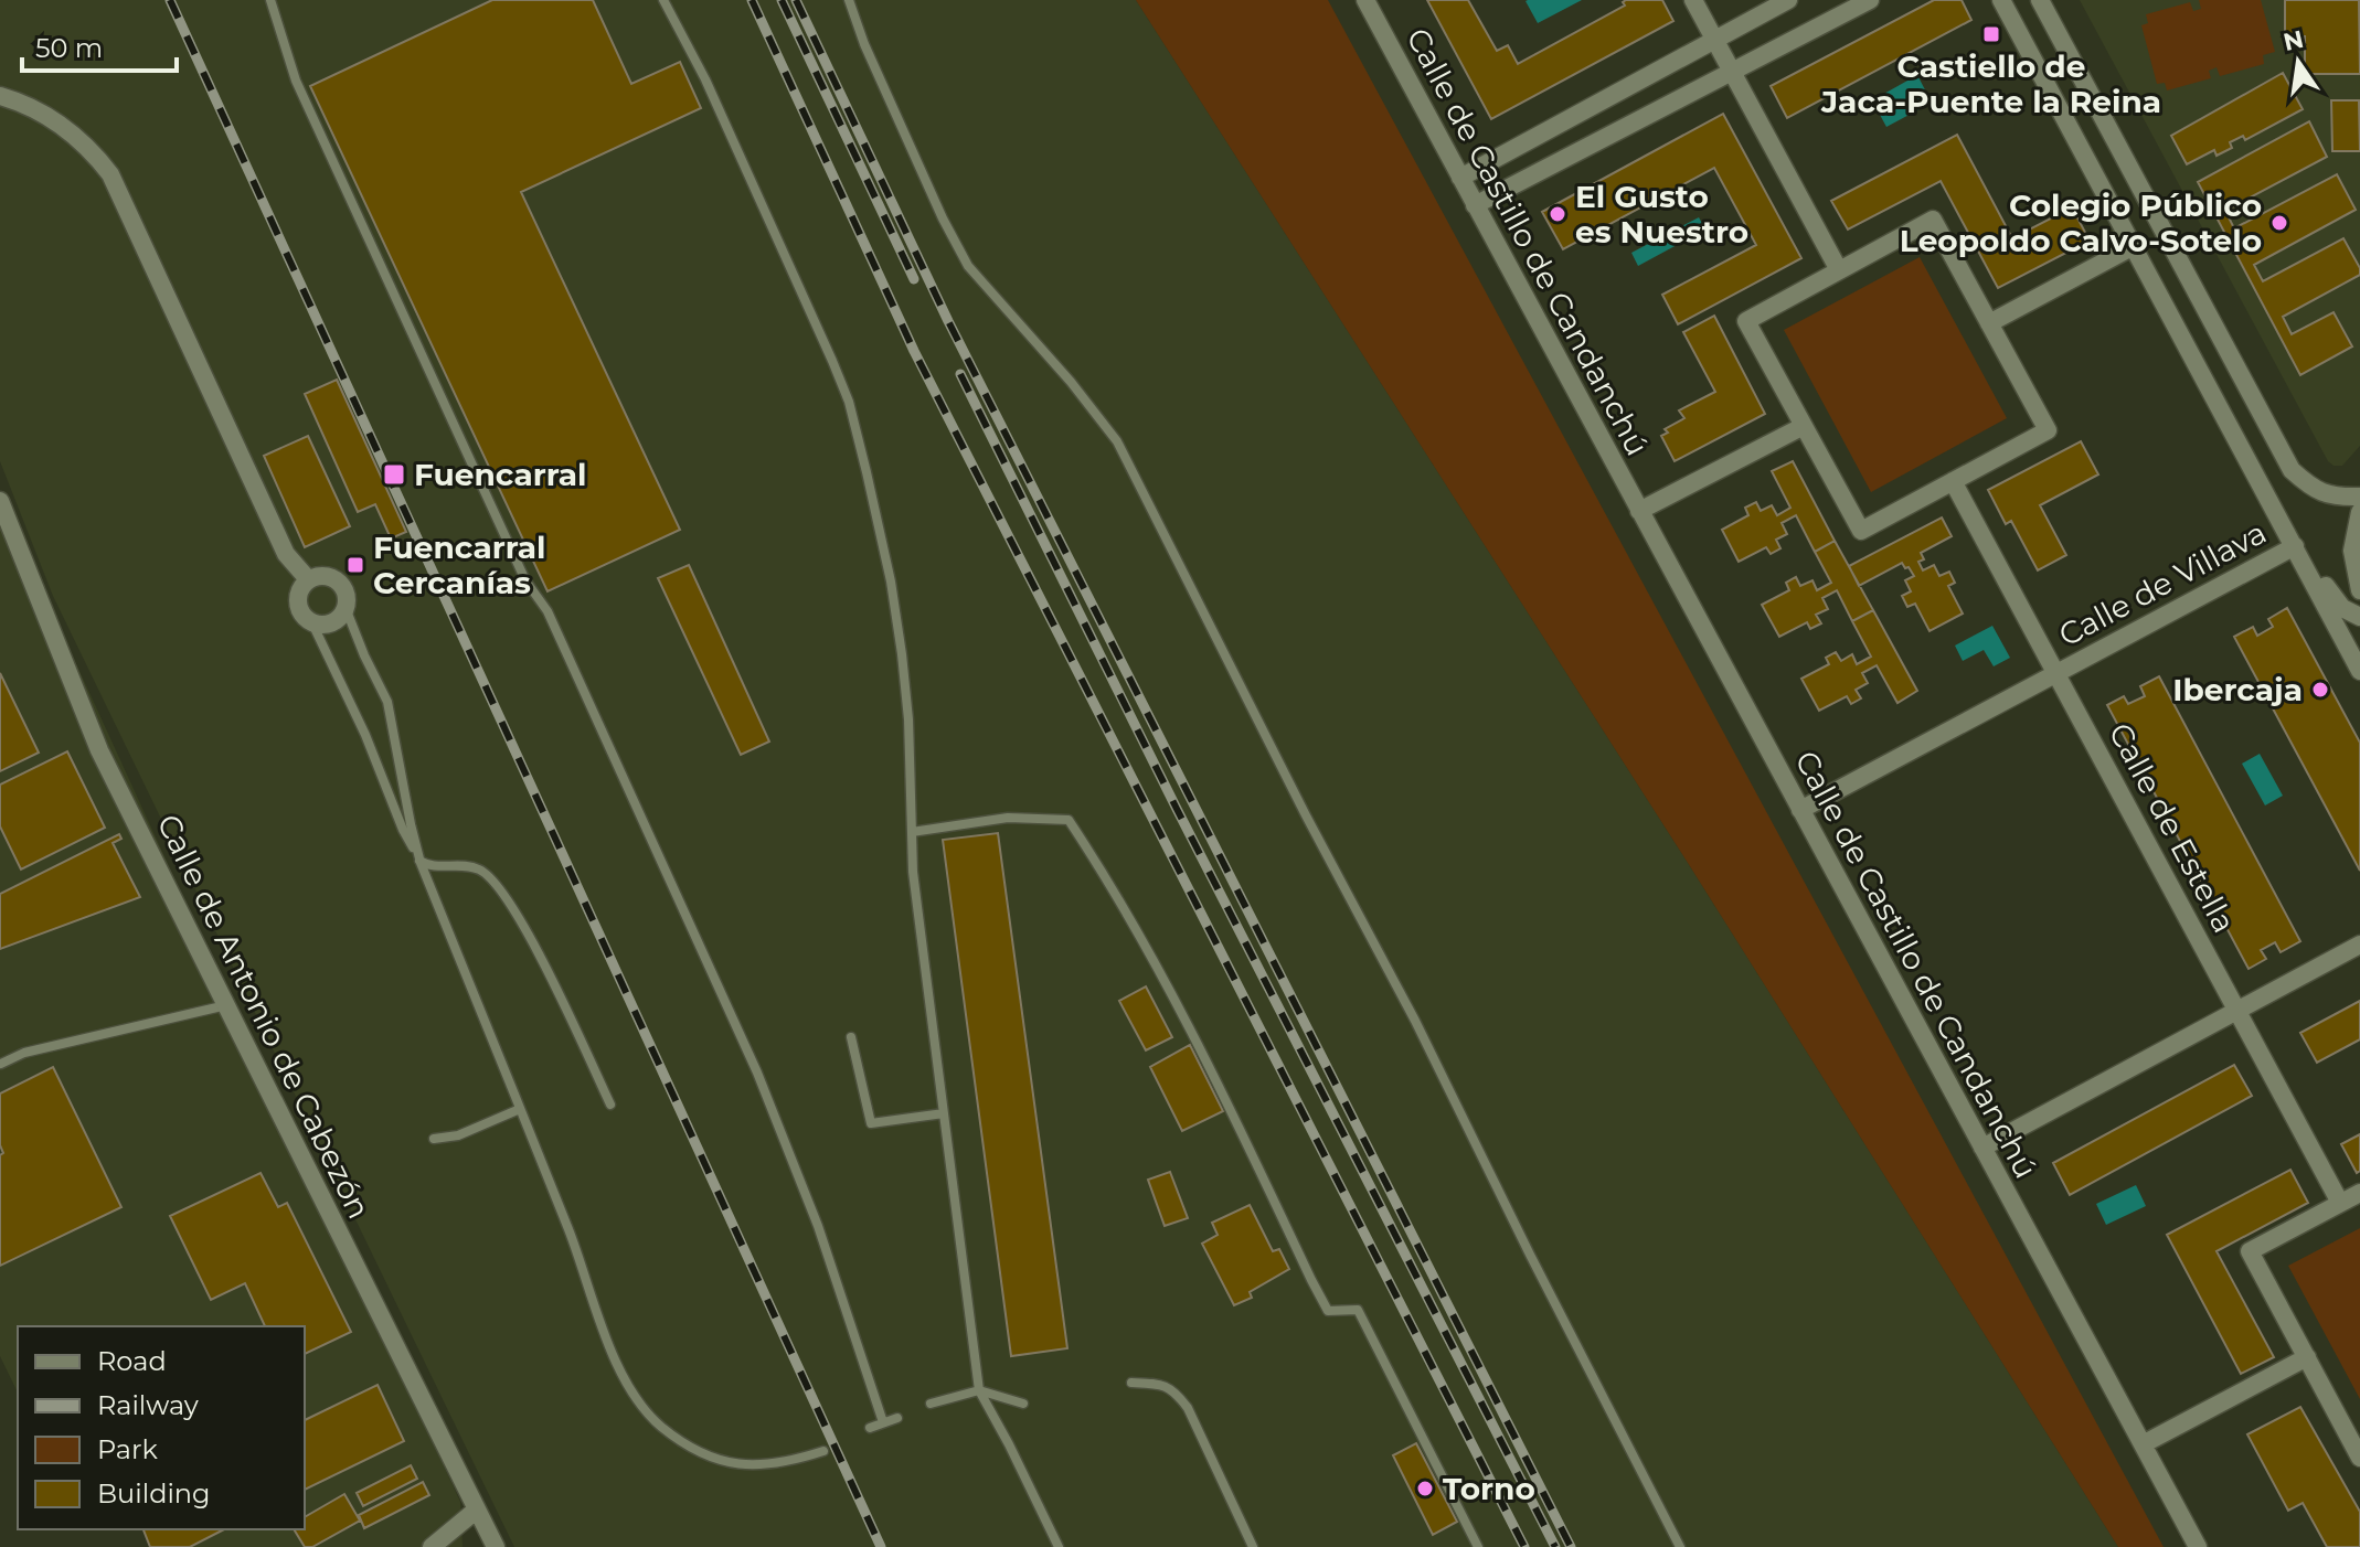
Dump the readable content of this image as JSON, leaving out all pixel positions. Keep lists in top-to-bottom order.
{
  "streets": {
    "street": [
      "Calle de Castillo de Candanchú",
      "Calle de Villava",
      "Calle de Estella",
      "Calle de Antonio de Cabezón"
    ]
  },
  "crossings": [
    ["Calle de Castillo de Candanchú", "Calle de Villava"],
    ["Calle de Villava", "Calle de Estella"]
  ],
  "places": {
    "transit": ["Castiello de Jaca-Puente la Reina", "Fuencarral", "Fuencarral Cercanías"],
    "other": [
      "El Gusto es Nuestro",
      "Colegio Público Leopoldo Calvo-Sotelo",
      "Ibercaja",
      "Torno"
    ]
  },
  "legend": [
    "Road",
    "Railway",
    "Park",
    "Building"
  ],
  "scale_bar": "50 m",
  "north": "top"
}
